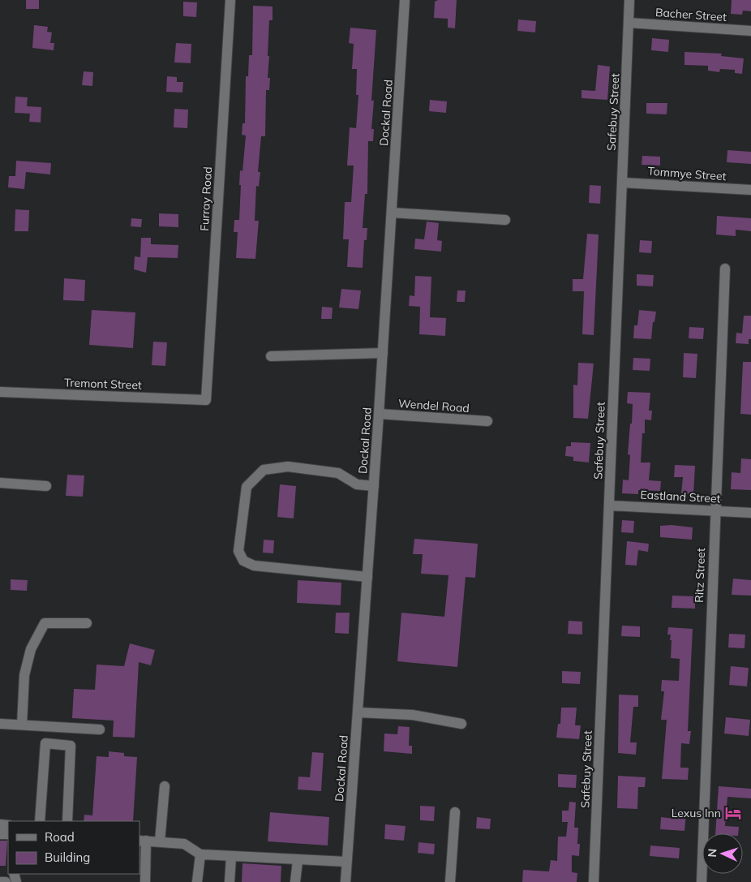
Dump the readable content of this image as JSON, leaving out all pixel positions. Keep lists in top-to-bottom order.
{
  "streets": {
    "street": [
      "Bacher Street",
      "Safebuy Street",
      "Dockal Road",
      "Tommye Street",
      "Furray Road",
      "Tremont Street",
      "Wendel Road",
      "Eastland Street",
      "Ritz Street"
    ]
  },
  "crossings": [
    ["Bacher Street", "Safebuy Street"],
    ["Safebuy Street", "Tommye Street"],
    ["Safebuy Street", "Eastland Street"],
    ["Dockal Road", "Wendel Road"],
    ["Furray Road", "Tremont Street"],
    ["Eastland Street", "Ritz Street"]
  ],
  "places": {
    "hotel": ["Lexus Inn"]
  },
  "legend": ["Road", "Building"],
  "north": "left"
}
